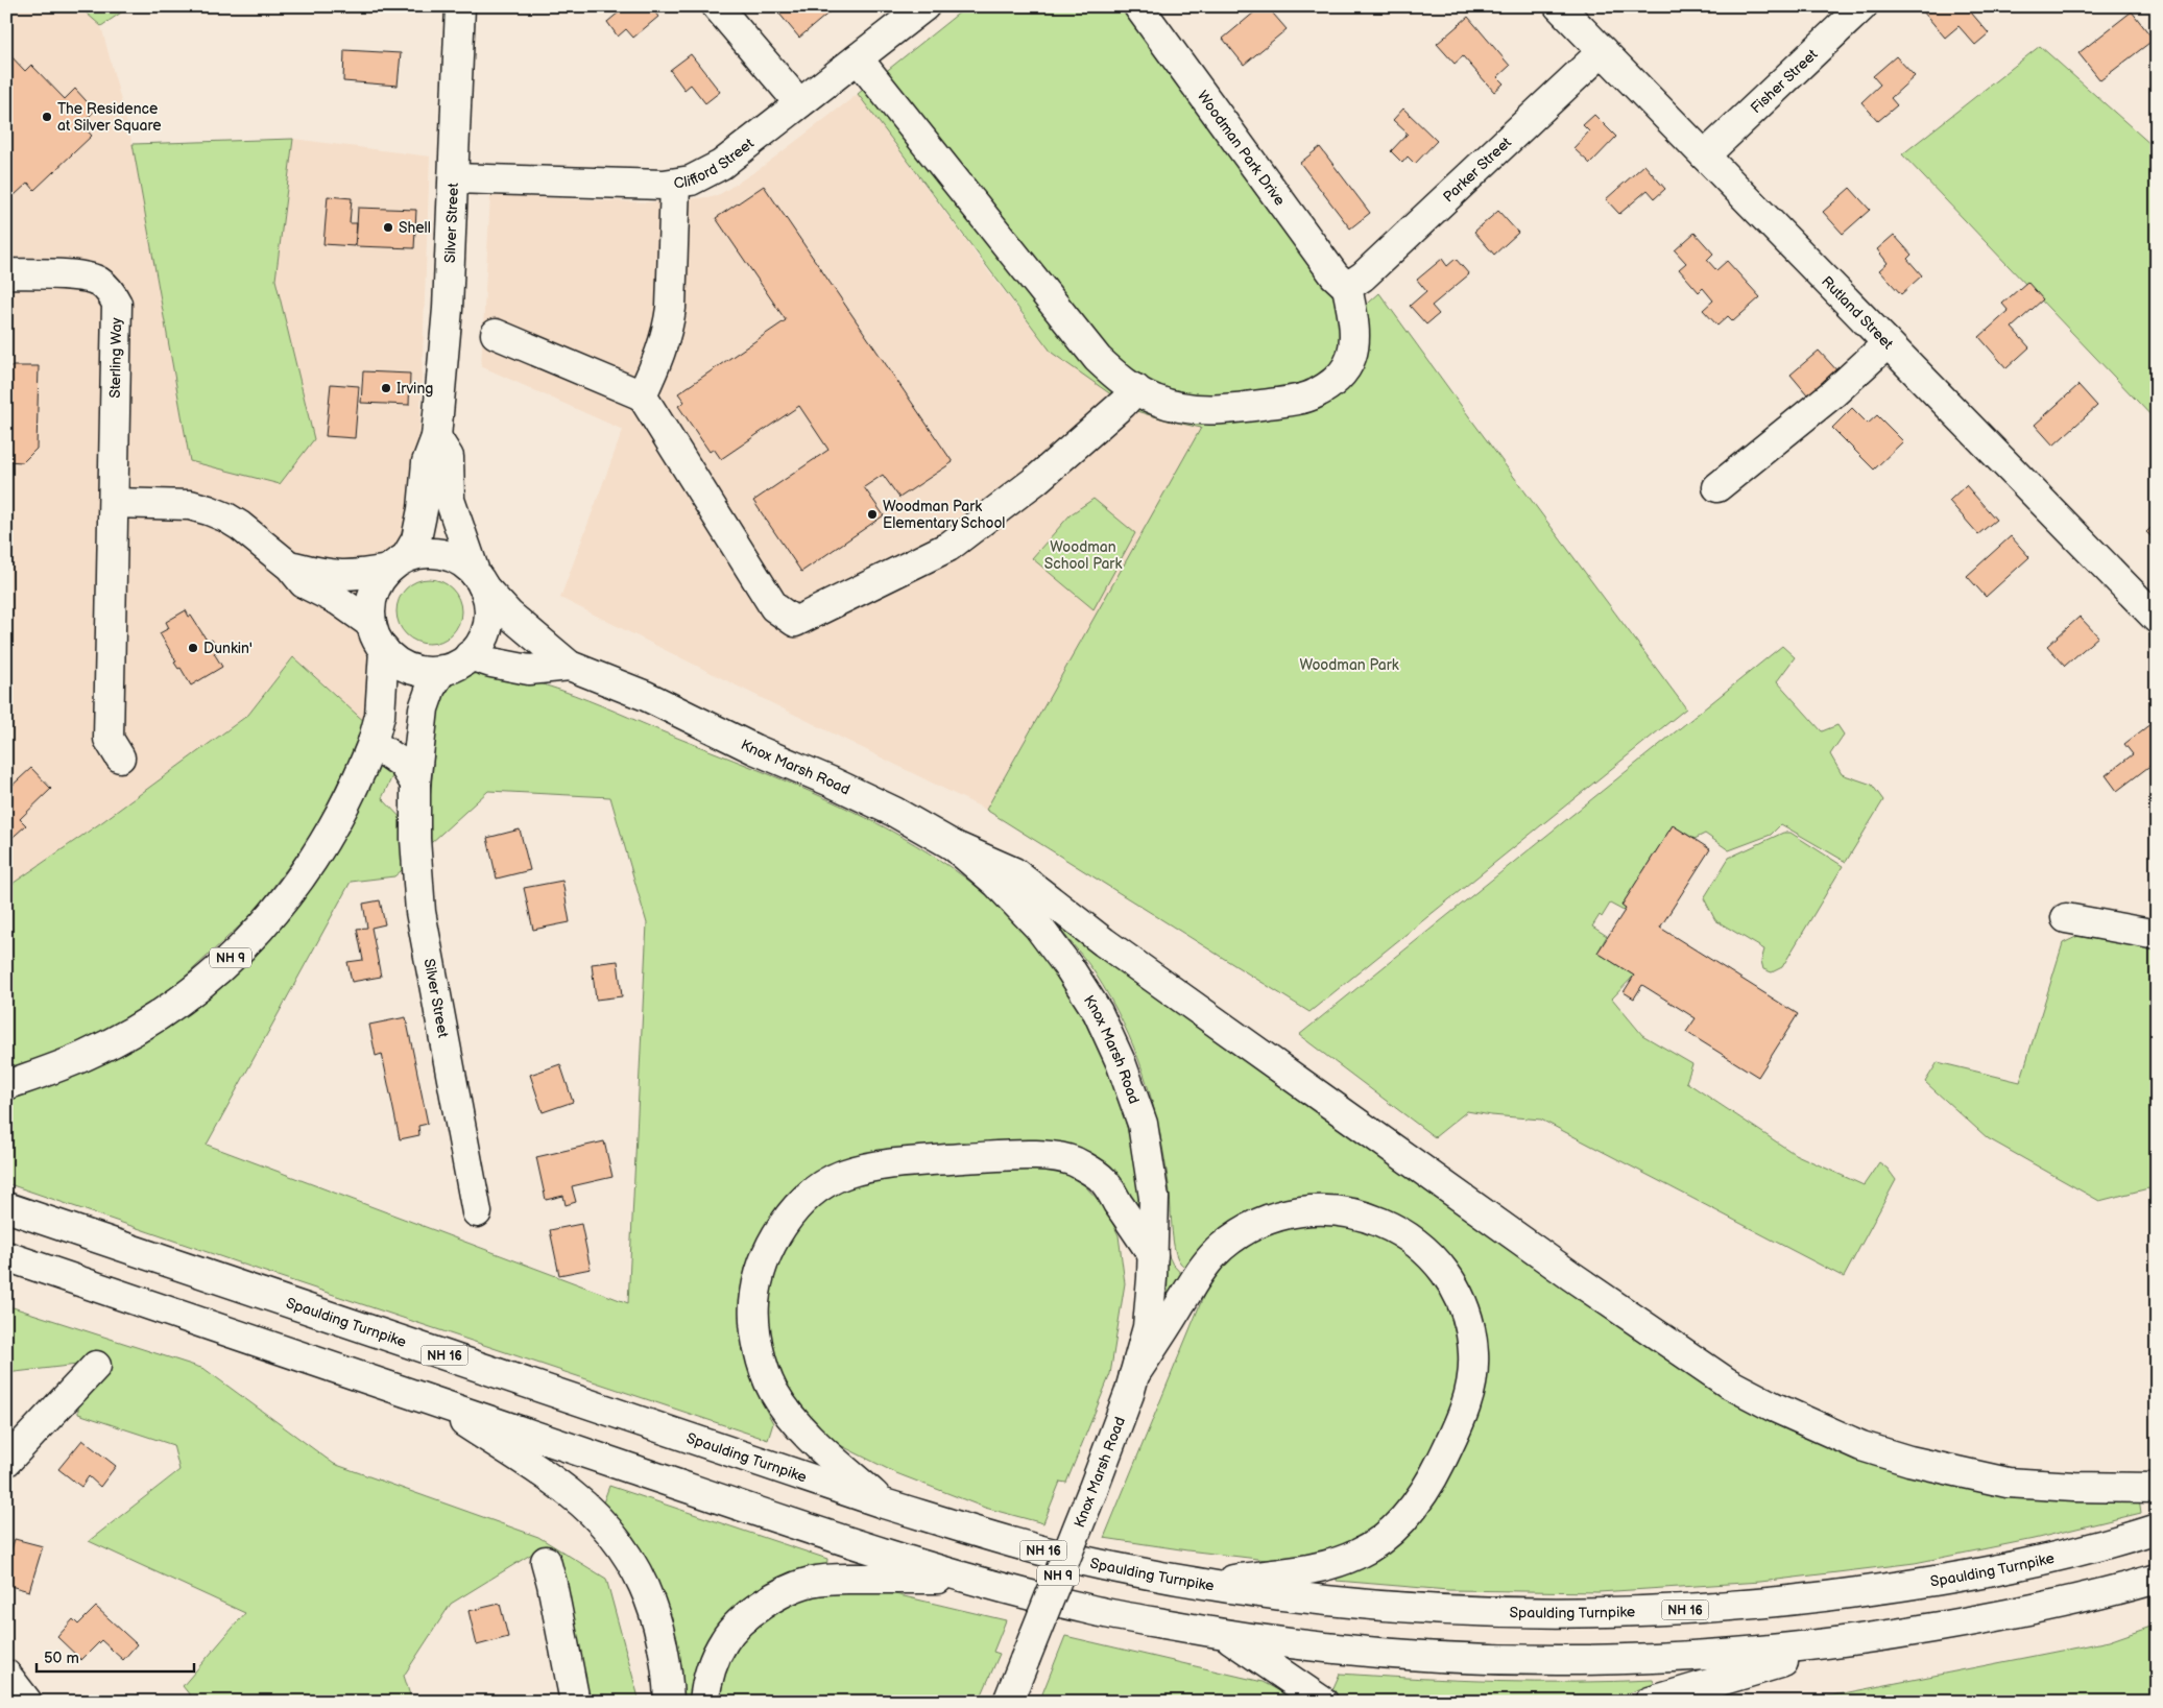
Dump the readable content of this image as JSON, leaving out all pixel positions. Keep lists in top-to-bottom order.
{
  "streets": {
    "main road": [
      "Fisher Street",
      "Woodman Park Drive",
      "Clifford Street",
      "Parker Street",
      "Silver Street",
      "Rutland Street",
      "Sterling Way",
      "Knox Marsh Road",
      "NH 9",
      "Spaulding Turnpike",
      "NH 16"
    ]
  },
  "crossings": [
    ["Fisher Street", "Rutland Street"],
    ["Woodman Park Drive", "Parker Street"],
    ["Clifford Street", "Silver Street"],
    ["Parker Street", "Rutland Street"],
    ["Silver Street", "Knox Marsh Road"],
    ["Silver Street", "NH 9"],
    ["Knox Marsh Road", "NH 9"]
  ],
  "parks": ["Woodman School Park", "Woodman Park"],
  "places": [
    "The Residence at Silver Square",
    "Shell",
    "Irving",
    "Woodman Park Elementary School",
    "Dunkin'"
  ],
  "scale_bar": "50 m"
}
